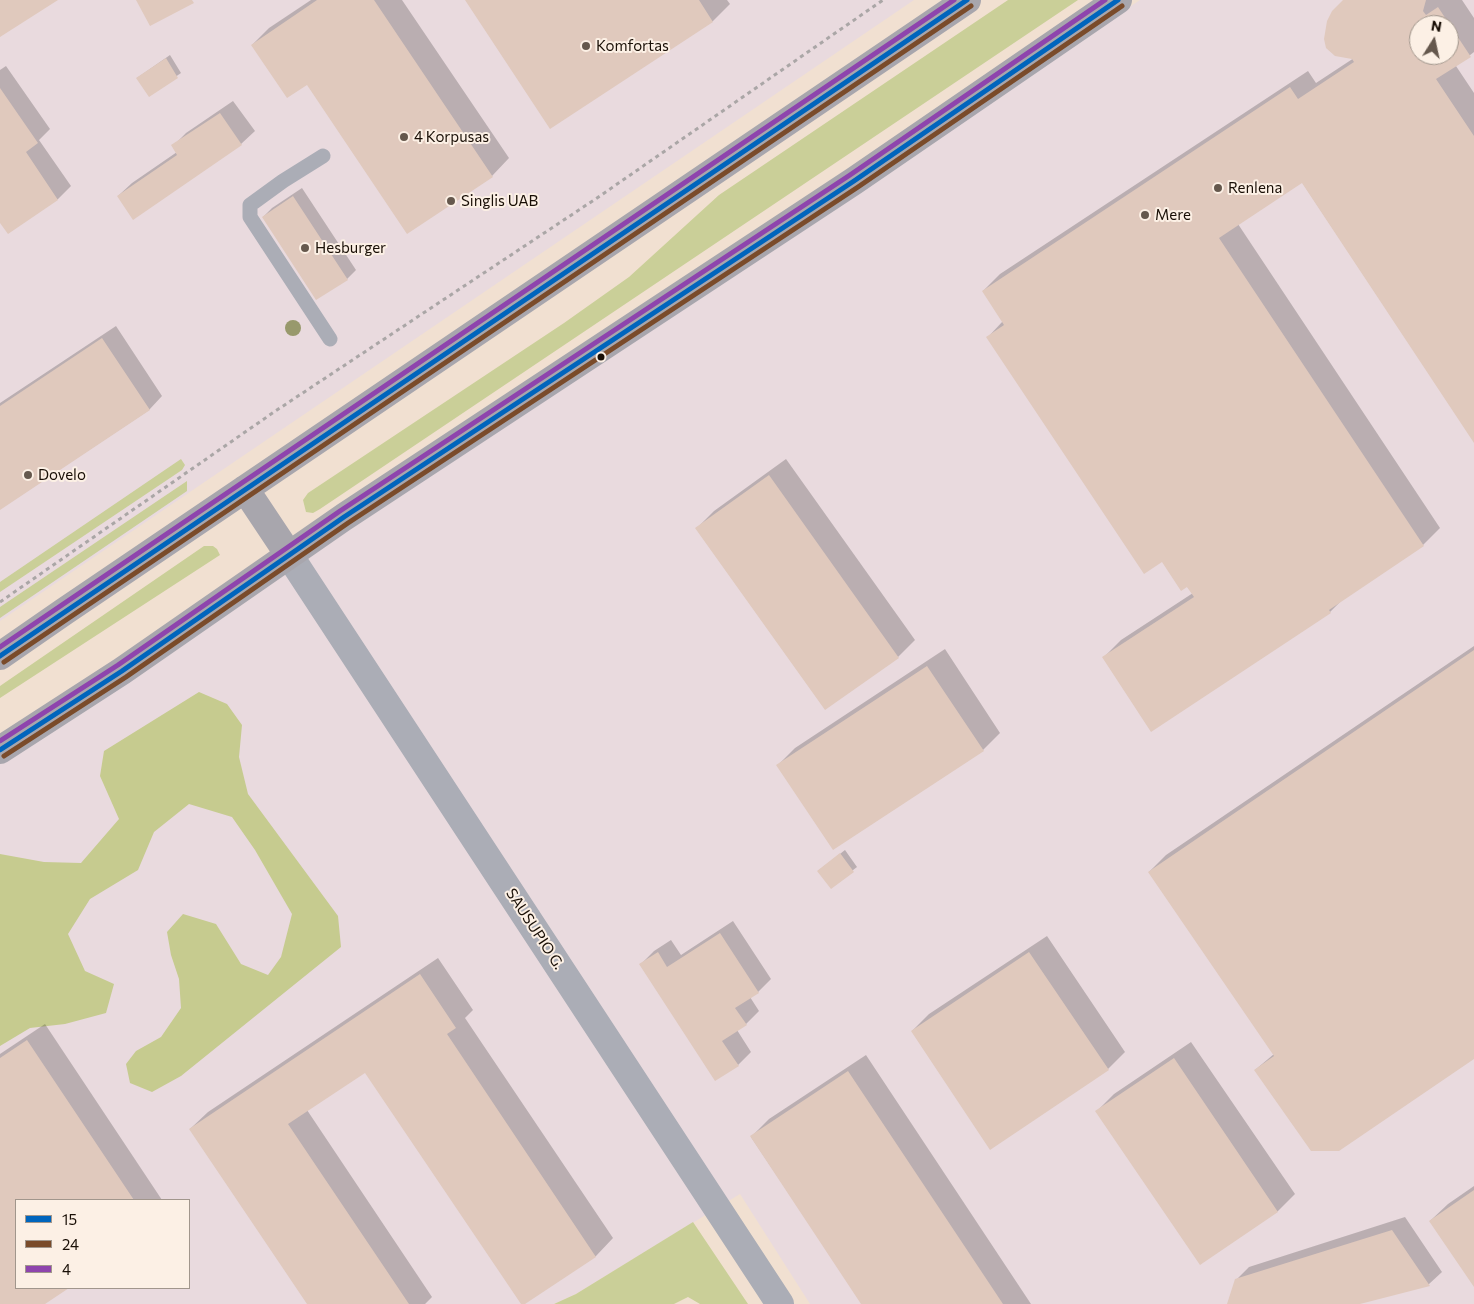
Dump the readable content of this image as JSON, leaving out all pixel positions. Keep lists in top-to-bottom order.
{
  "streets": {
    "street": ["SAUSUPIO G."]
  },
  "places": [
    "Komfortas",
    "4 Korpusas",
    "Renlena",
    "Singlis UAB",
    "Mere",
    "Hesburger",
    "Dovelo"
  ],
  "lines": ["transit line 15", "transit line 4", "transit line 24"],
  "legend": ["15", "24", "4"],
  "north": "top"
}
